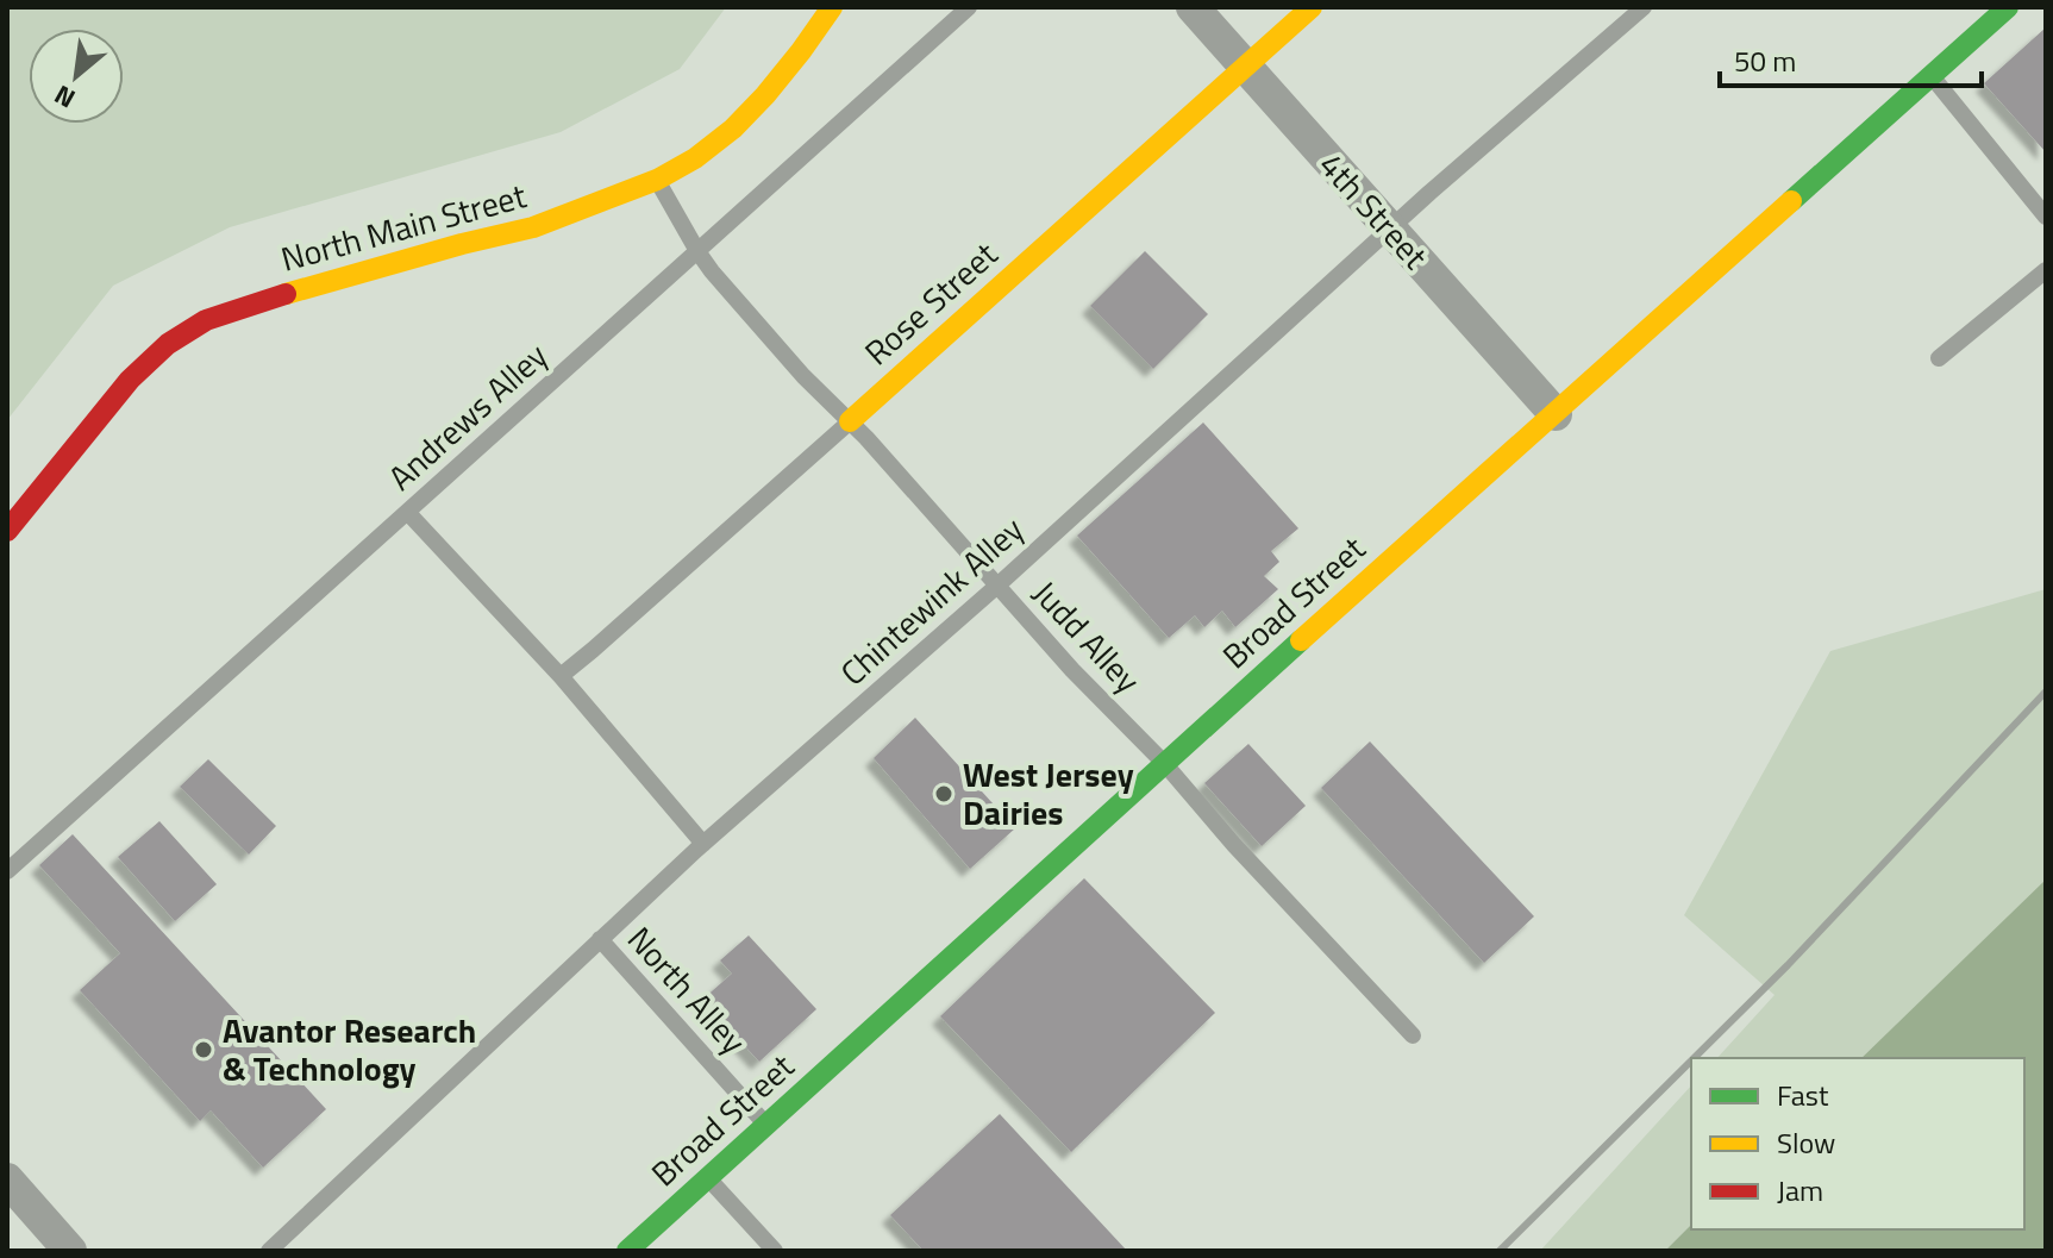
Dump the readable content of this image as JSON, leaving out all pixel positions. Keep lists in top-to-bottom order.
{
  "streets": {
    "street": [
      "4th Street",
      "North Main Street",
      "Rose Street",
      "Broad Street"
    ],
    "lane": [
      "Andrews Alley",
      "Chintewink Alley",
      "Judd Alley",
      "North Alley"
    ]
  },
  "crossings": [
    ["4th Street", "Rose Street"],
    ["4th Street", "Chintewink Alley"],
    ["4th Street", "Broad Street"],
    ["North Main Street", "Judd Alley"],
    ["Rose Street", "Judd Alley"],
    ["Andrews Alley", "Judd Alley"],
    ["Chintewink Alley", "Judd Alley"],
    ["Chintewink Alley", "North Alley"],
    ["Broad Street", "Judd Alley"],
    ["Broad Street", "North Alley"]
  ],
  "places": ["West Jersey Dairies", "Avantor Research & Technology"],
  "legend": ["Fast", "Slow", "Jam"],
  "scale_bar": "50 m",
  "north": "bottom left"
}
